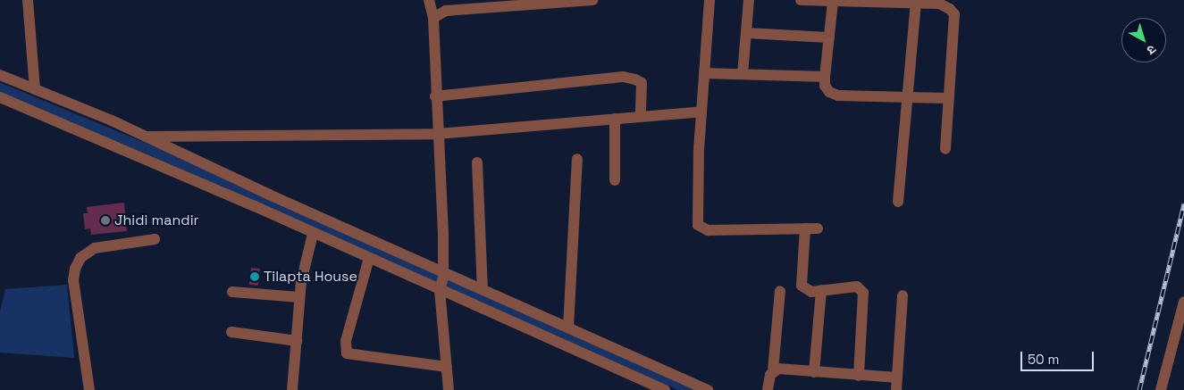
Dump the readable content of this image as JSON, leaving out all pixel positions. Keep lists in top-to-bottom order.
{
  "places": ["Jhidi mandir", "Tilapta House"],
  "scale_bar": "50 m",
  "north": "bottom right"
}
